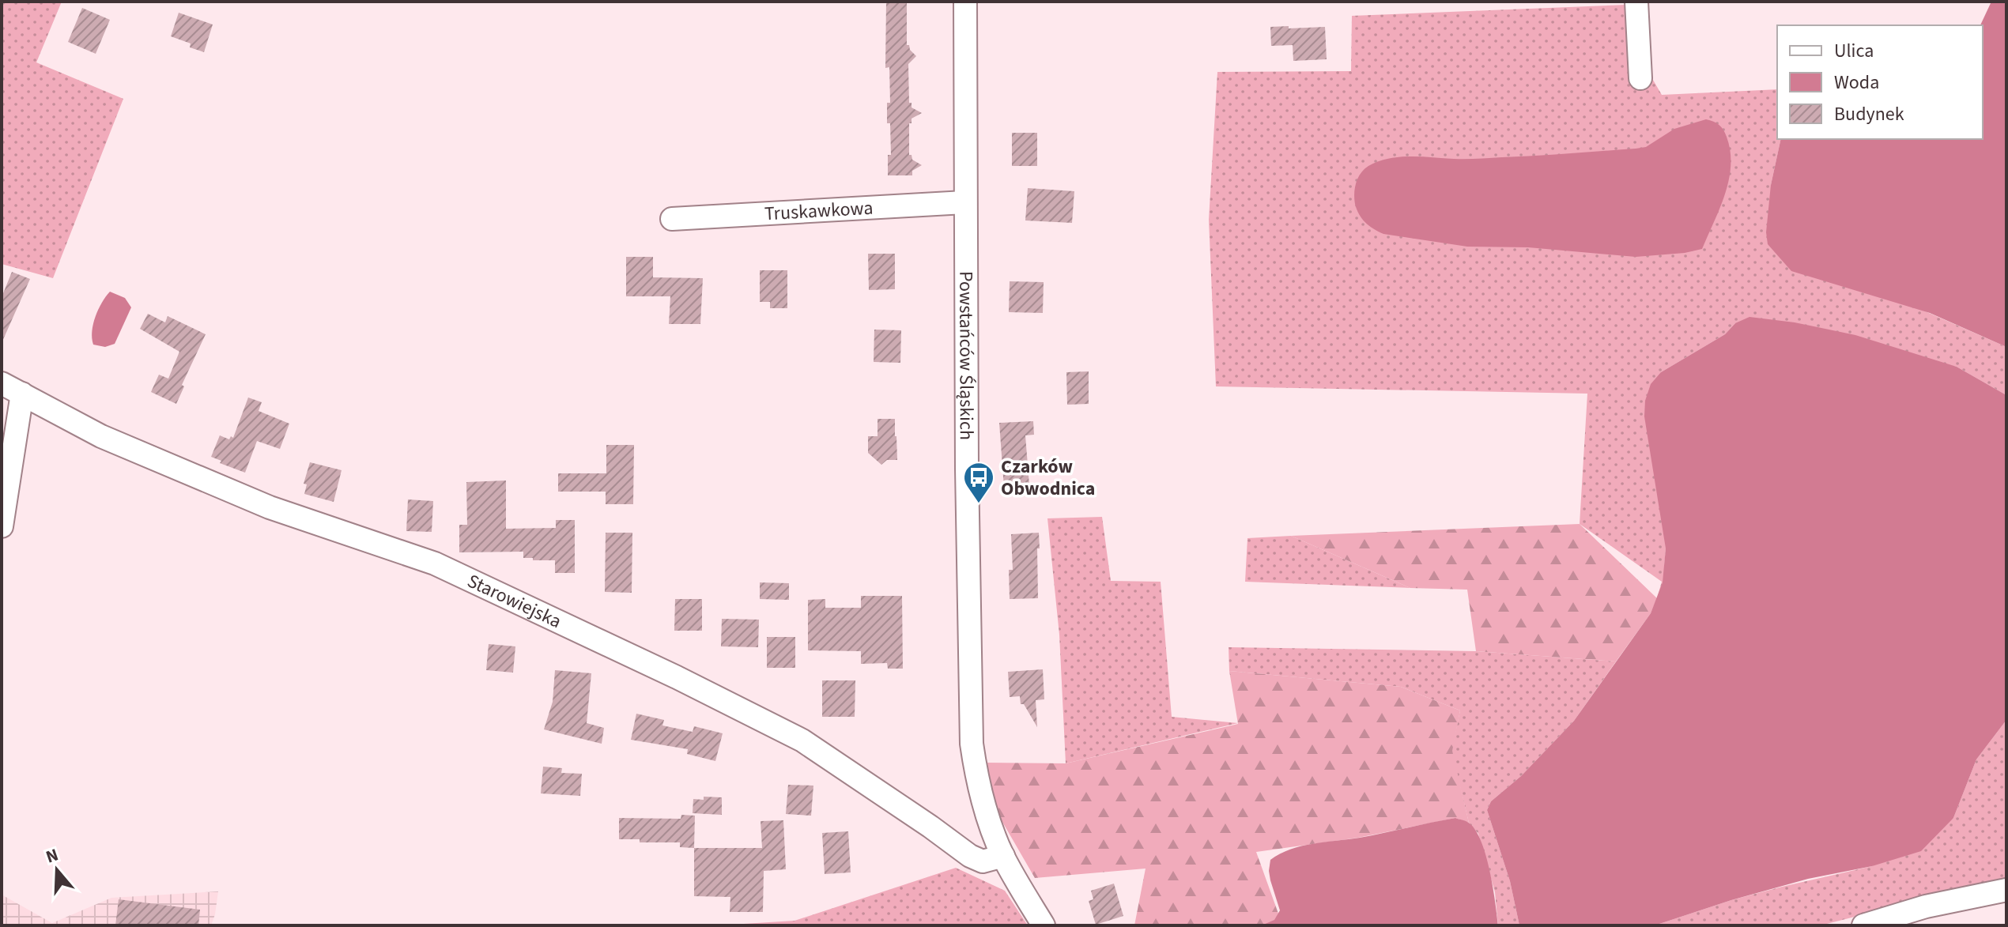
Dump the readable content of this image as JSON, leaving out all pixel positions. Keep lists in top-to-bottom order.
{
  "streets": {
    "street": ["Truskawkowa", "Powstańców Śląskich", "Starowiejska"]
  },
  "crossings": [
    ["Truskawkowa", "Powstańców Śląskich"],
    ["Powstańców Śląskich", "Starowiejska"]
  ],
  "places": {
    "bus stop": ["Czarków Obwodnica"]
  },
  "legend": ["Ulica", "Woda", "Budynek"],
  "north": "top"
}
